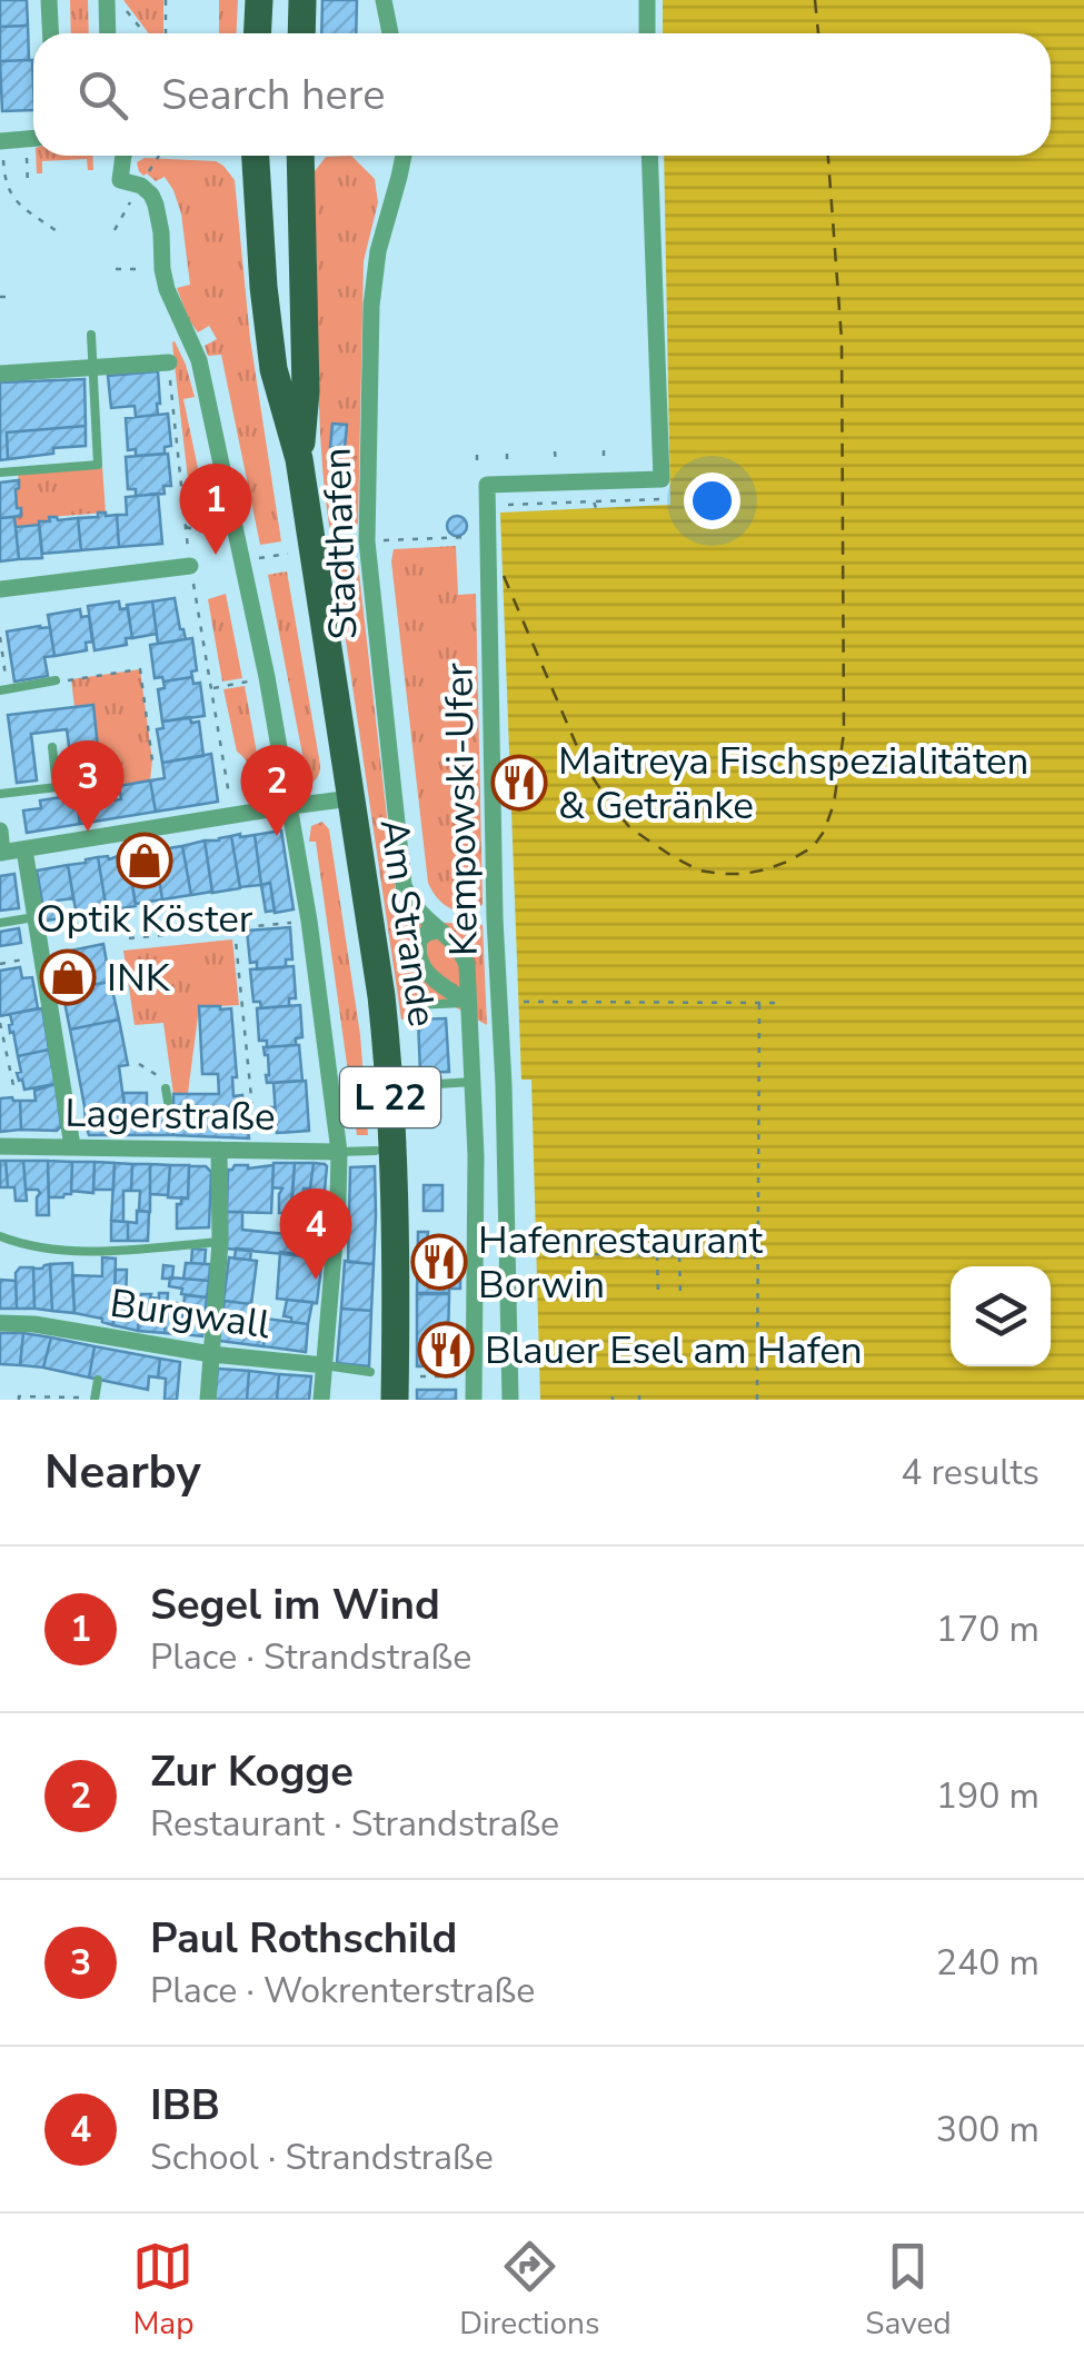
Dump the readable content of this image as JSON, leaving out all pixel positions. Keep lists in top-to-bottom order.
{
  "streets": {
    "main road": ["Am Strande", "L 22"],
    "street": [
      "Stadthafen",
      "Kempowski-Ufer",
      "Lagerstraße",
      "Burgwall"
    ]
  },
  "crossings": [
    ["Stadthafen", "Kempowski-Ufer"]
  ],
  "places": {
    "restaurant": ["Maitreya Fischspezialitäten & Getränke", "Hafenrestaurant Borwin", "Blauer Esel am Hafen"],
    "shop": ["Optik Köster", "INK"]
  },
  "page": {
    "search": "Search here",
    "pins": [
      "1",
      "3",
      "2",
      "4"
    ],
    "heading": ["Nearby", "4 results"],
    "list": [
      {
        "mark": "1",
        "name": "Segel im Wind",
        "note": "Place · Strandstraße",
        "value": "170 m"
      },
      {
        "mark": "2",
        "name": "Zur Kogge",
        "note": "Restaurant · Strandstraße",
        "value": "190 m"
      },
      {
        "mark": "3",
        "name": "Paul Rothschild",
        "note": "Place · Wokrenterstraße",
        "value": "240 m"
      },
      {
        "mark": "4",
        "name": "IBB",
        "note": "School · Strandstraße",
        "value": "300 m"
      }
    ],
    "nav": ["Map", "Directions", "Saved"]
  }
}
